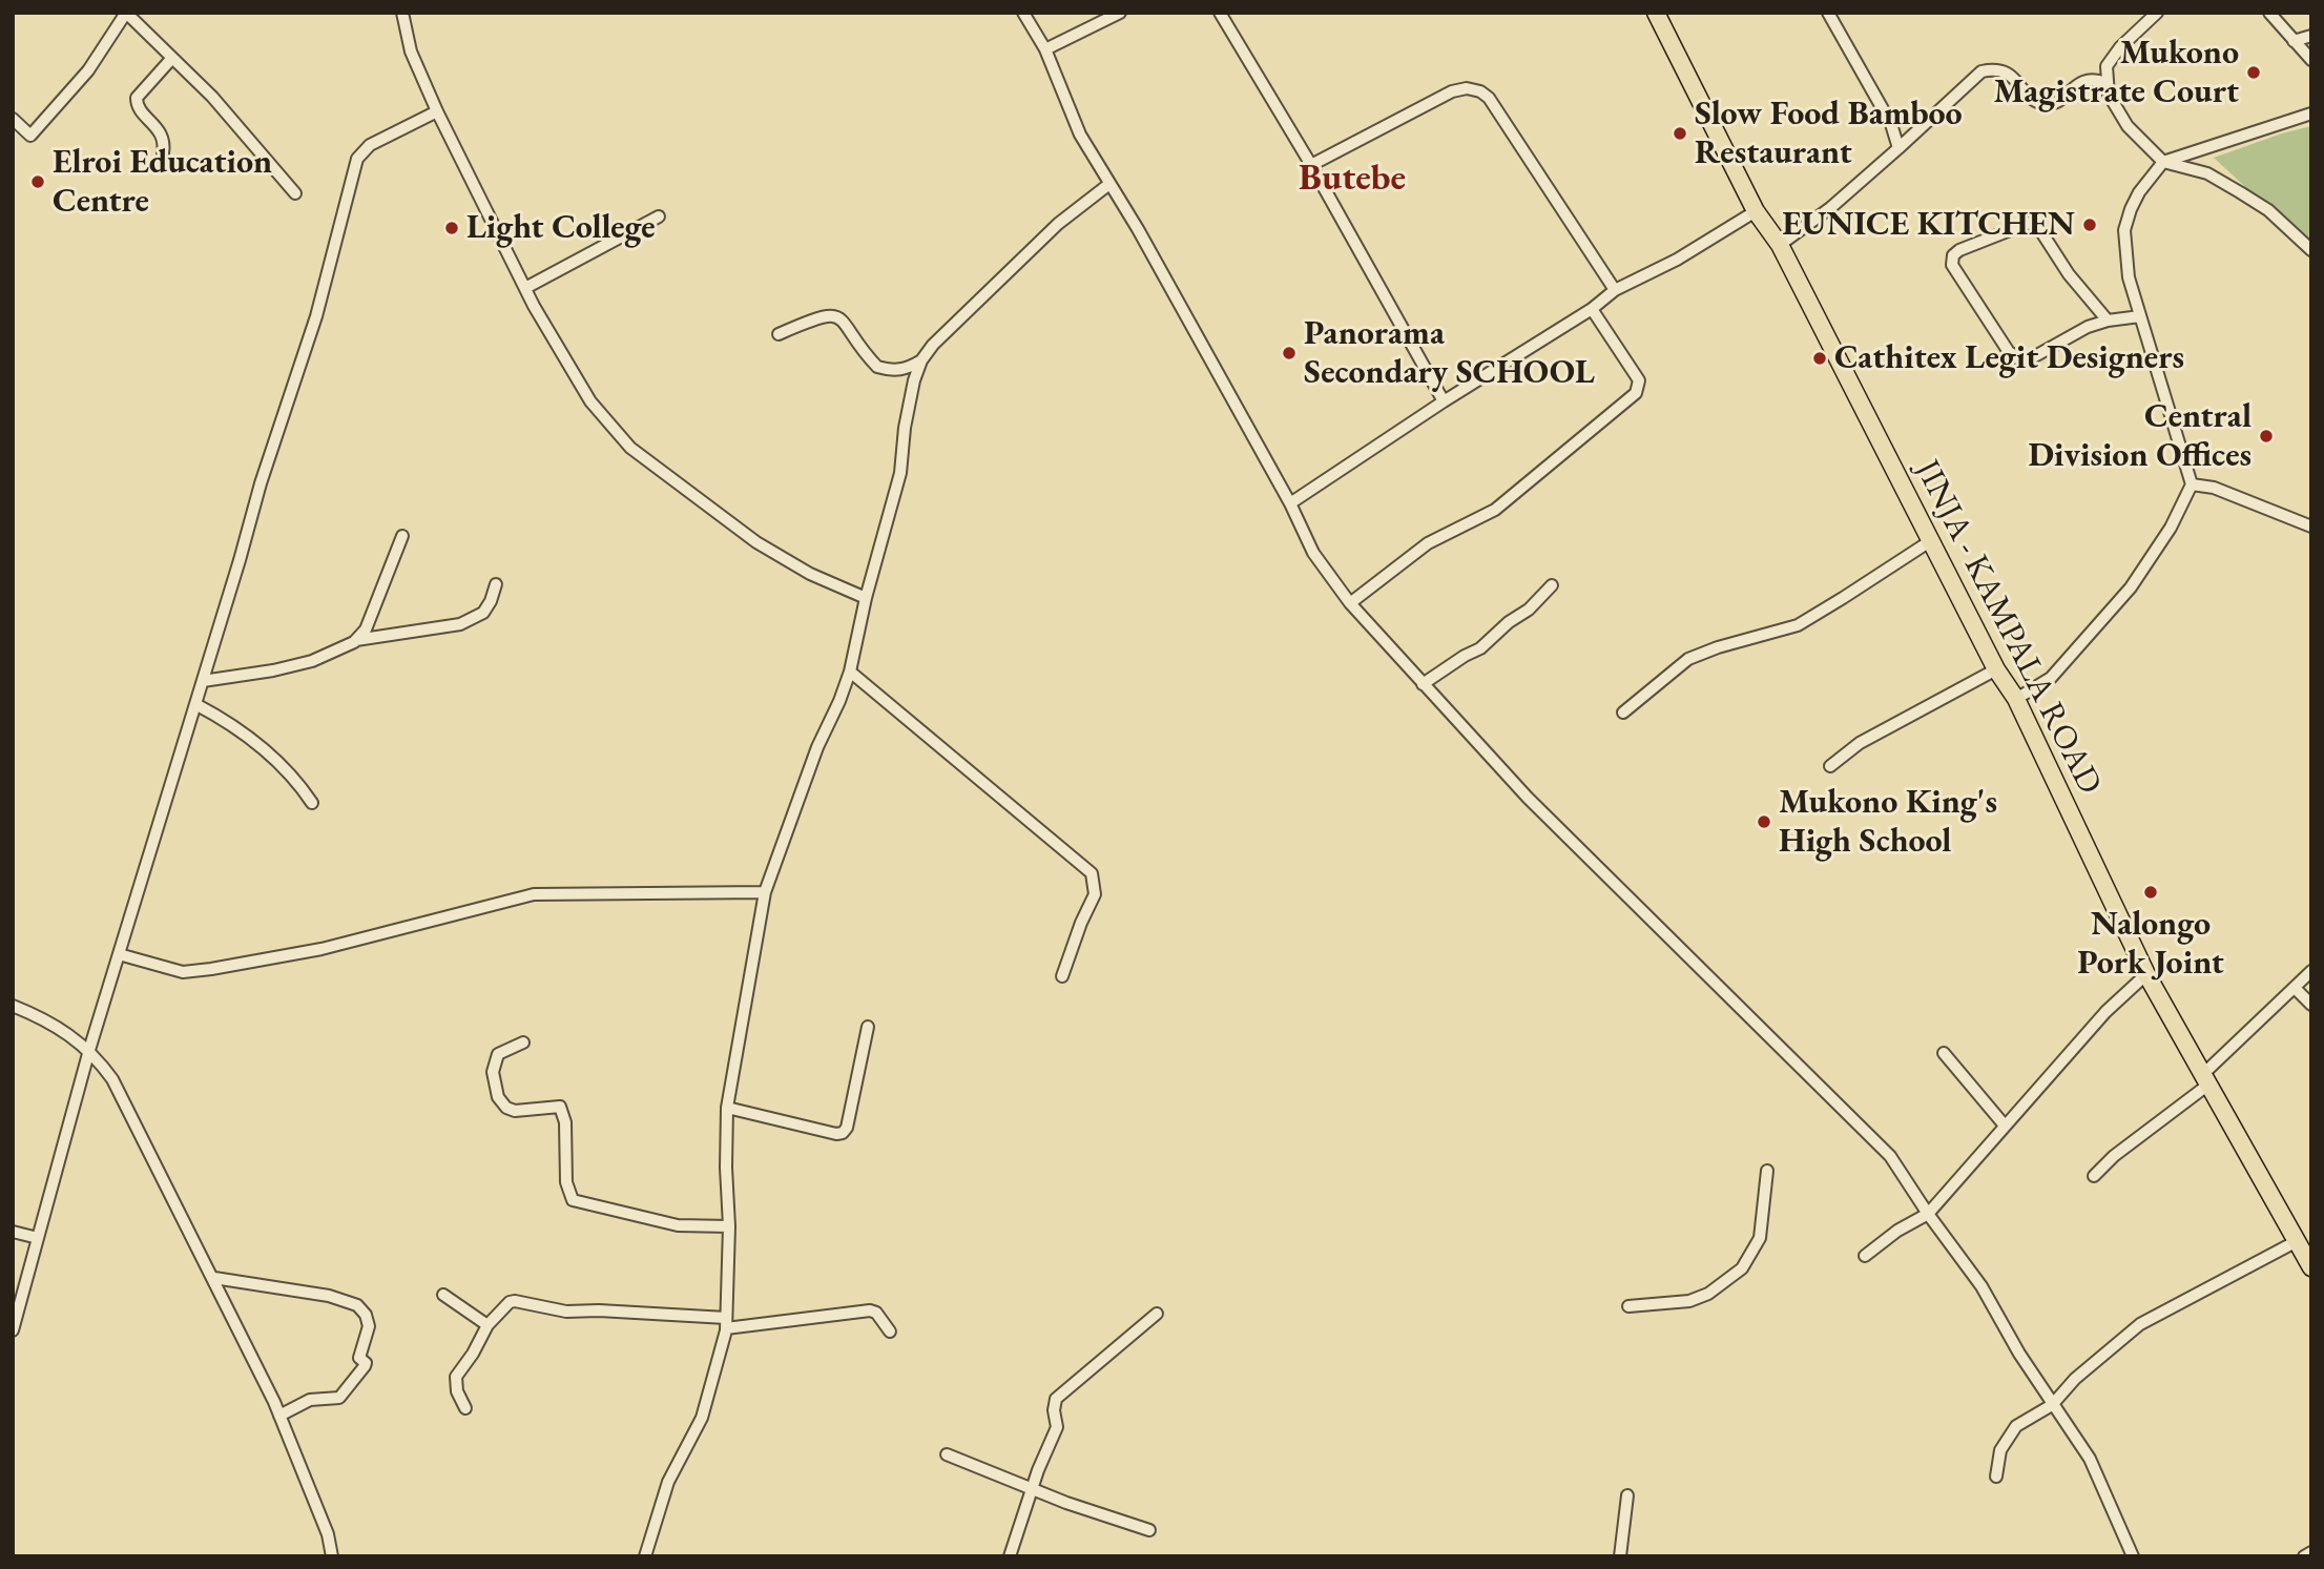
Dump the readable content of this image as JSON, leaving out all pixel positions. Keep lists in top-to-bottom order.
{
  "streets": {
    "highway": ["JINJA - KAMPALA ROAD"]
  },
  "districts": ["Butebe"],
  "places": [
    "Mukono Magistrate Court",
    "Slow Food Bamboo Restaurant",
    "Elroi Education Centre",
    "EUNICE KITCHEN",
    "Light College",
    "Panorama Secondary SCHOOL",
    "Cathitex Legit Designers",
    "Central Division Offices",
    "Mukono King's High School",
    "Nalongo Pork Joint"
  ]
}
